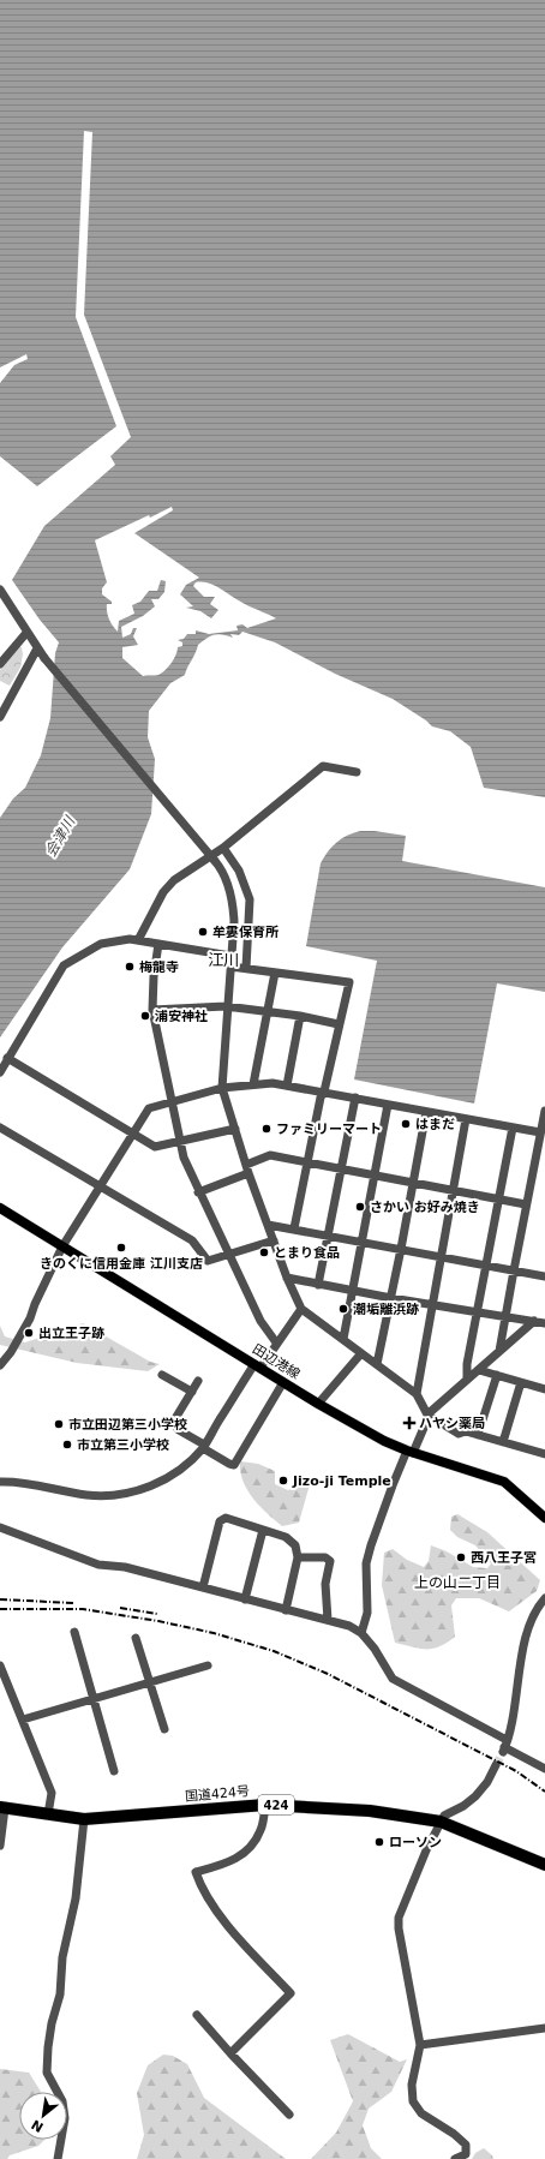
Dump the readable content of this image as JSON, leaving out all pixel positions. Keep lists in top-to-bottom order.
{
  "streets": {
    "highway": ["国道424号", "424"],
    "main road": ["田辺港線"]
  },
  "districts": ["江川", "上の山二丁目"],
  "water": ["会津川"],
  "places": {
    "other": [
      "牟婁保育所",
      "梅龍寺",
      "浦安神社",
      "はまだ",
      "ファミリーマート",
      "さかい お好み焼き",
      "きのくに信用金庫 江川支店",
      "とまり食品",
      "潮垢離浜跡",
      "出立王子跡",
      "市立田辺第三小学校",
      "市立第三小学校",
      "Jizo-ji Temple",
      "西八王子宮",
      "ローソン"
    ],
    "health": ["ハヤシ薬局"]
  },
  "north": "bottom left"
}
